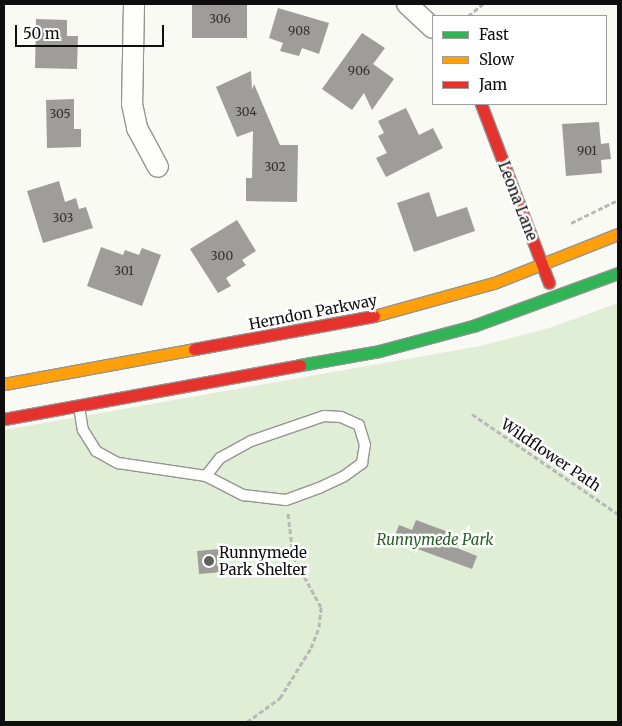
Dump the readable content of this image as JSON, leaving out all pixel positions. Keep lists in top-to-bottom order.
{
  "streets": {
    "main road": ["Leona Lane", "Herndon Parkway"],
    "path": ["Wildflower Path"]
  },
  "crossings": [
    ["Leona Lane", "Herndon Parkway"]
  ],
  "parks": ["Runnymede Park"],
  "places": ["Runnymede Park Shelter"],
  "house_numbers": [
    "306",
    "908",
    "906",
    "304",
    "305",
    "901",
    "302",
    "303",
    "300",
    "301"
  ],
  "legend": ["Fast", "Slow", "Jam"],
  "scale_bar": "50 m"
}
